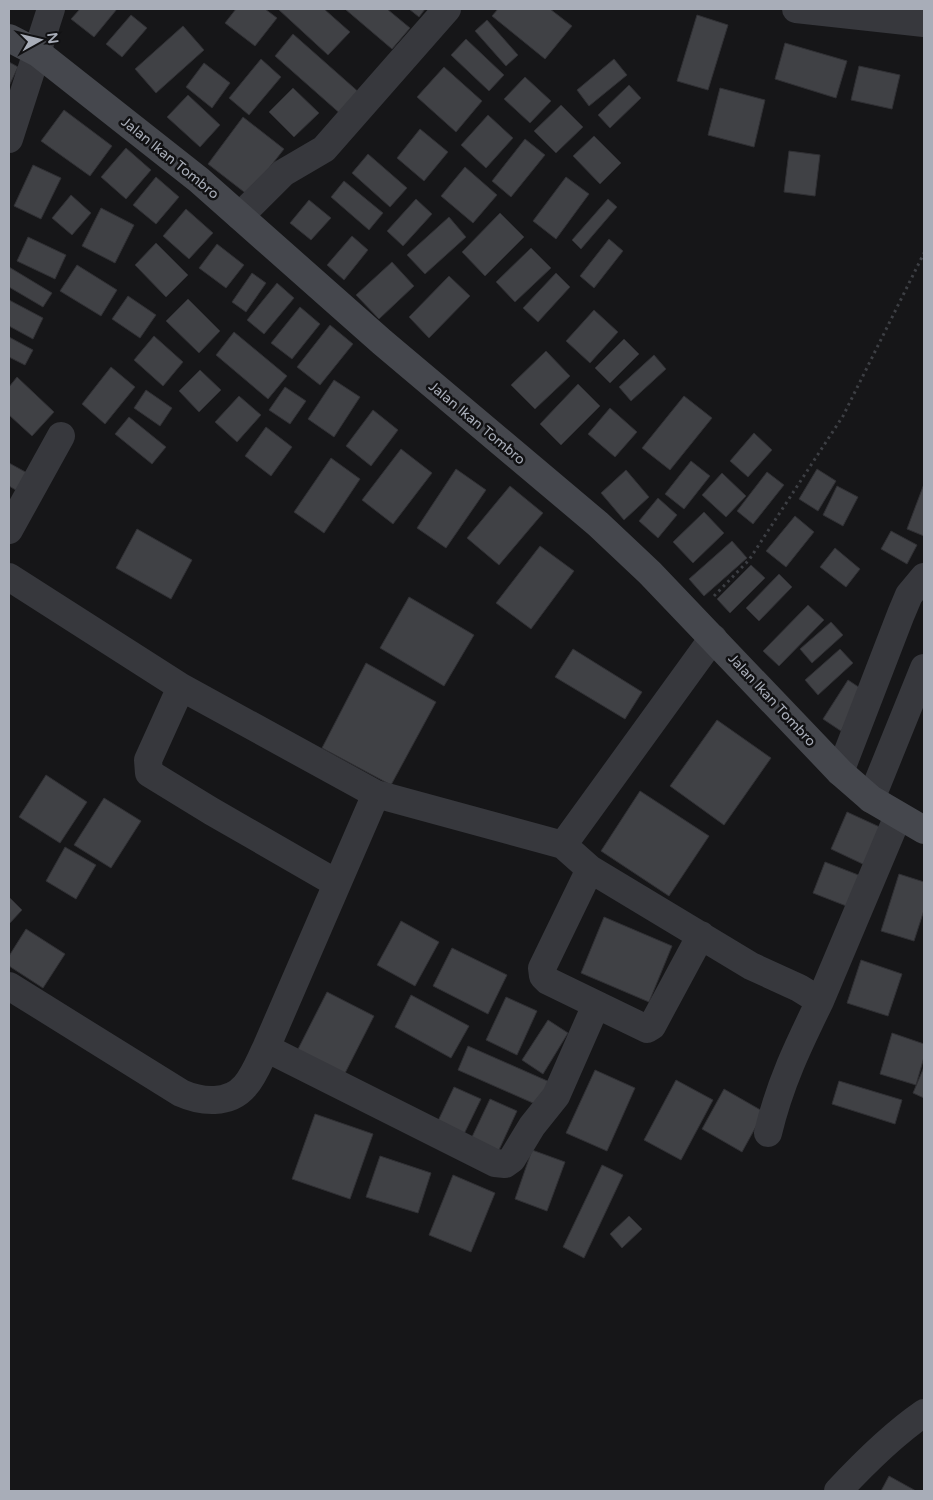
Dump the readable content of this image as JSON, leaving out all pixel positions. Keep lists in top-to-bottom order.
{
  "streets": {
    "street": ["Jalan Ikan Tombro"]
  },
  "north": "right"
}
